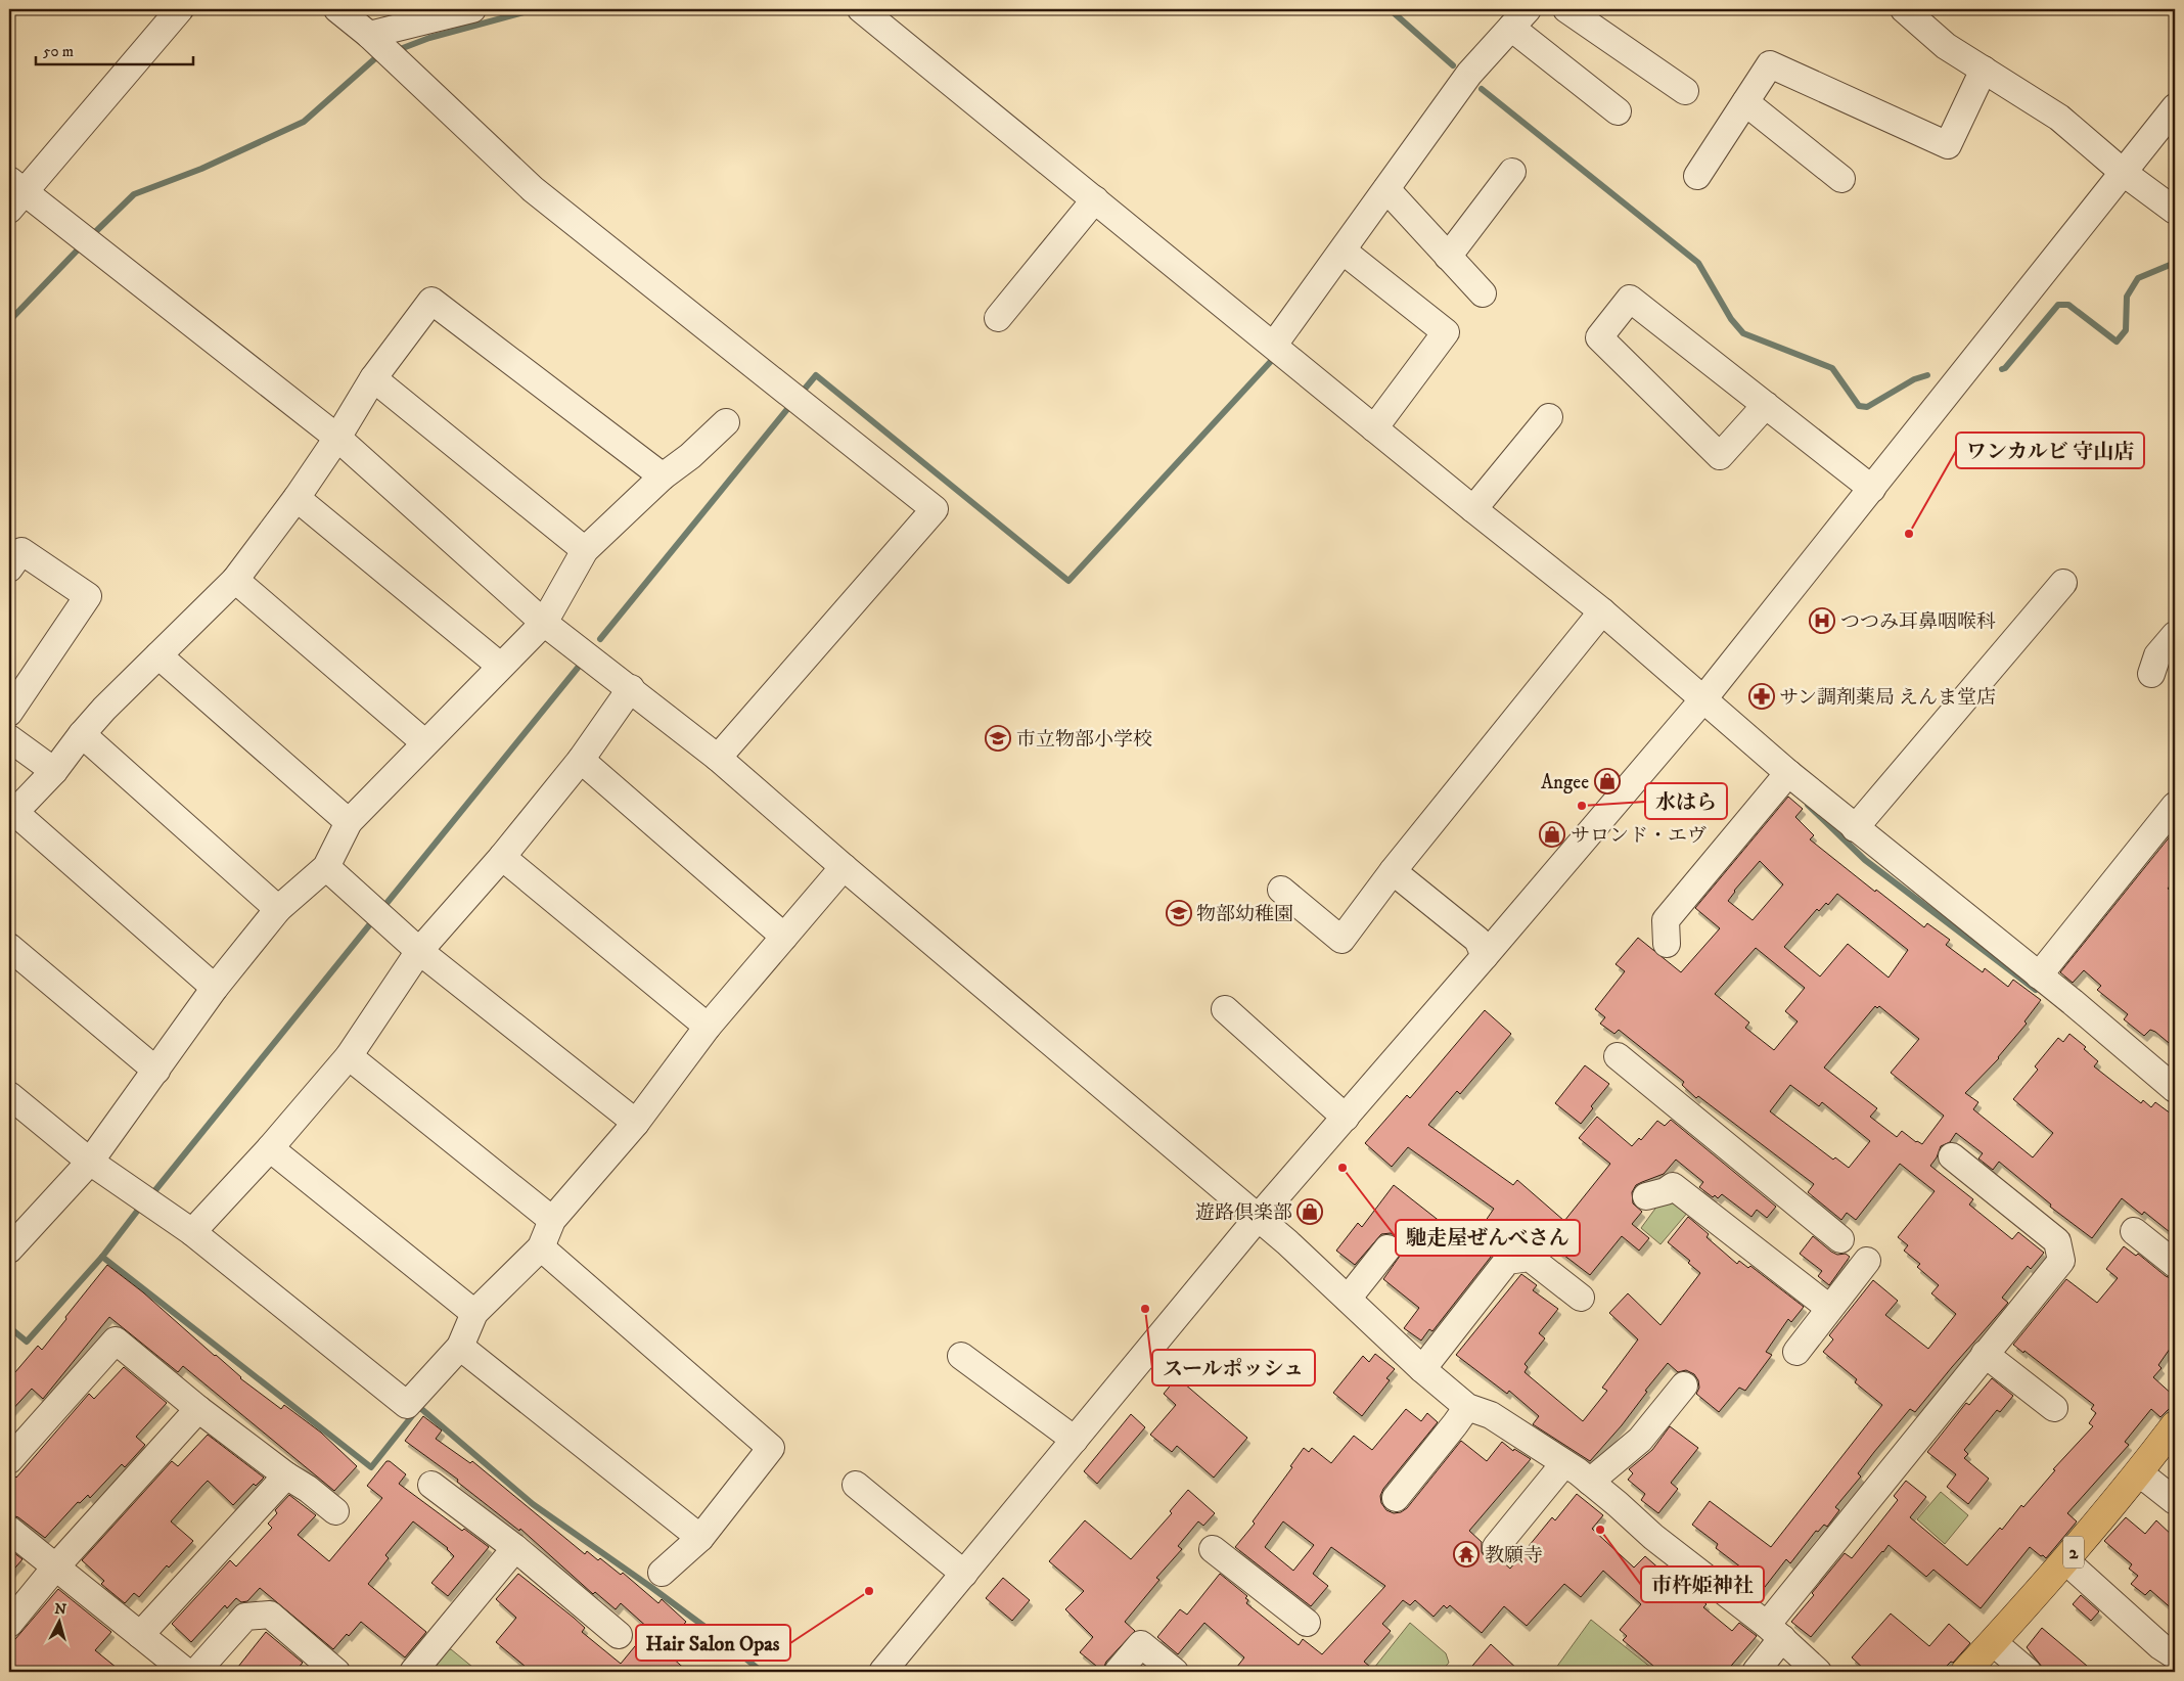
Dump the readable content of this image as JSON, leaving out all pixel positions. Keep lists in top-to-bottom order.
{
  "streets": {
    "main road": ["2"]
  },
  "places": {
    "other": [
      "ワンカルビ 守山店",
      "水はら",
      "馳走屋ぜんべさん",
      "スールポッシュ",
      "市杵姫神社",
      "Hair Salon Opas"
    ],
    "hospital": ["つつみ耳鼻咽喉科"],
    "pharmacy": ["サン調剤薬局 えんま堂店"],
    "school or university": ["市立物部小学校", "物部幼稚園"],
    "shop": ["Angee", "サロンド・エヴ", "遊路倶楽部"],
    "temple": ["教願寺"]
  },
  "scale_bar": "50 m",
  "north": "top"
}
